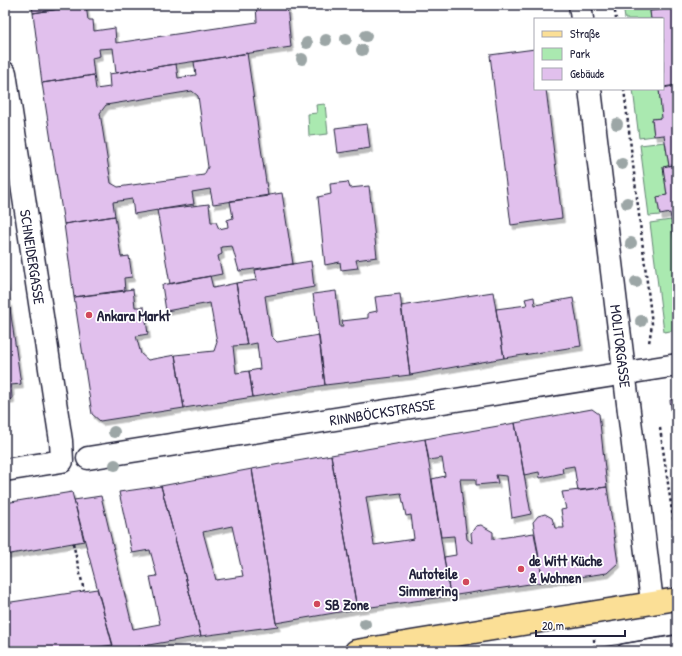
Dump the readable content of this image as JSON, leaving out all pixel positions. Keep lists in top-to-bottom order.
{
  "streets": {
    "street": ["SCHNEIDERGASSE", "MOLITORGASSE", "RINNBÖCKSTRASSE"]
  },
  "crossings": [
    ["MOLITORGASSE", "RINNBÖCKSTRASSE"]
  ],
  "places": [
    "Ankara Markt",
    "de Witt Küche & Wohnen",
    "Autoteile Simmering",
    "SB Zone"
  ],
  "legend": ["Straße", "Park", "Gebäude"],
  "scale_bar": "20 m"
}
